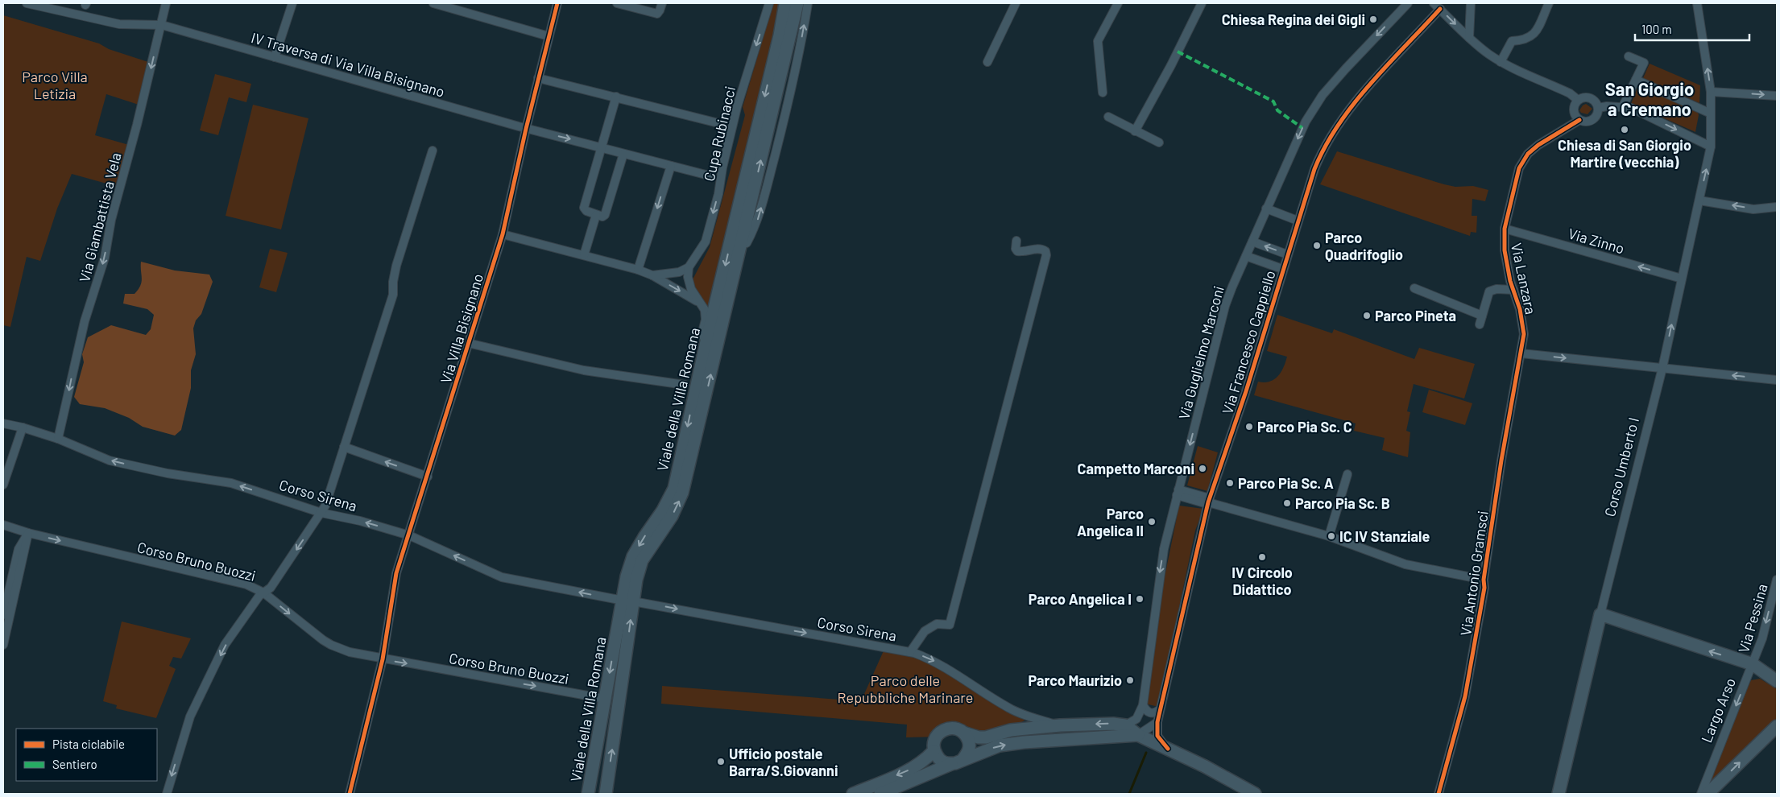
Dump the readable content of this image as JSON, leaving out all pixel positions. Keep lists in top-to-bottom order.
{
  "streets": {
    "main road": ["Viale della Villa Romana", "Corso Umberto I"],
    "street": [
      "IV Traversa di Via Villa Bisignano",
      "Cupa Rubinacci",
      "Via Giambattista Vela",
      "Via Zinno",
      "Via Lanzara",
      "Via Villa Bisignano",
      "Via Francesco Cappiello",
      "Via Guglielmo Marconi",
      "Corso Sirena",
      "Corso Bruno Buozzi",
      "Via Antonio Gramsci",
      "Via Pessina",
      "Largo Arso"
    ]
  },
  "crossings": [
    ["IV Traversa di Via Villa Bisignano", "Via Giambattista Vela"],
    ["IV Traversa di Via Villa Bisignano", "Via Villa Bisignano"],
    ["Via Giambattista Vela", "Corso Sirena"],
    ["Via Zinno", "Via Lanzara"],
    ["Via Zinno", "Corso Umberto I"],
    ["Via Lanzara", "Via Antonio Gramsci"],
    ["Via Villa Bisignano", "Corso Sirena"],
    ["Via Villa Bisignano", "Corso Bruno Buozzi"],
    ["Viale della Villa Romana", "Corso Sirena"],
    ["Viale della Villa Romana", "Corso Bruno Buozzi"],
    ["Via Pessina", "Largo Arso"]
  ],
  "one_way": [
    "Cupa Rubinacci",
    "Via Giambattista Vela",
    "Via Zinno",
    "Via Guglielmo Marconi",
    "Corso Bruno Buozzi",
    "Via Pessina",
    "Largo Arso"
  ],
  "districts": ["San Giorgio a Cremano"],
  "parks": ["Parco Villa Letizia", "Parco delle Repubbliche Marinare"],
  "places": [
    "Chiesa Regina dei Gigli",
    "Chiesa di San Giorgio Martire (vecchia)",
    "Parco Quadrifoglio",
    "Parco Pineta",
    "Parco Pia Sc. C",
    "Campetto Marconi",
    "Parco Pia Sc. A",
    "Parco Pia Sc. B",
    "Parco Angelica II",
    "IC IV Stanziale",
    "IV Circolo Didattico",
    "Parco Angelica I",
    "Parco Maurizio",
    "Ufficio postale Barra/S.Giovanni"
  ],
  "legend": ["Pista ciclabile", "Sentiero"],
  "scale_bar": "100 m"
}
